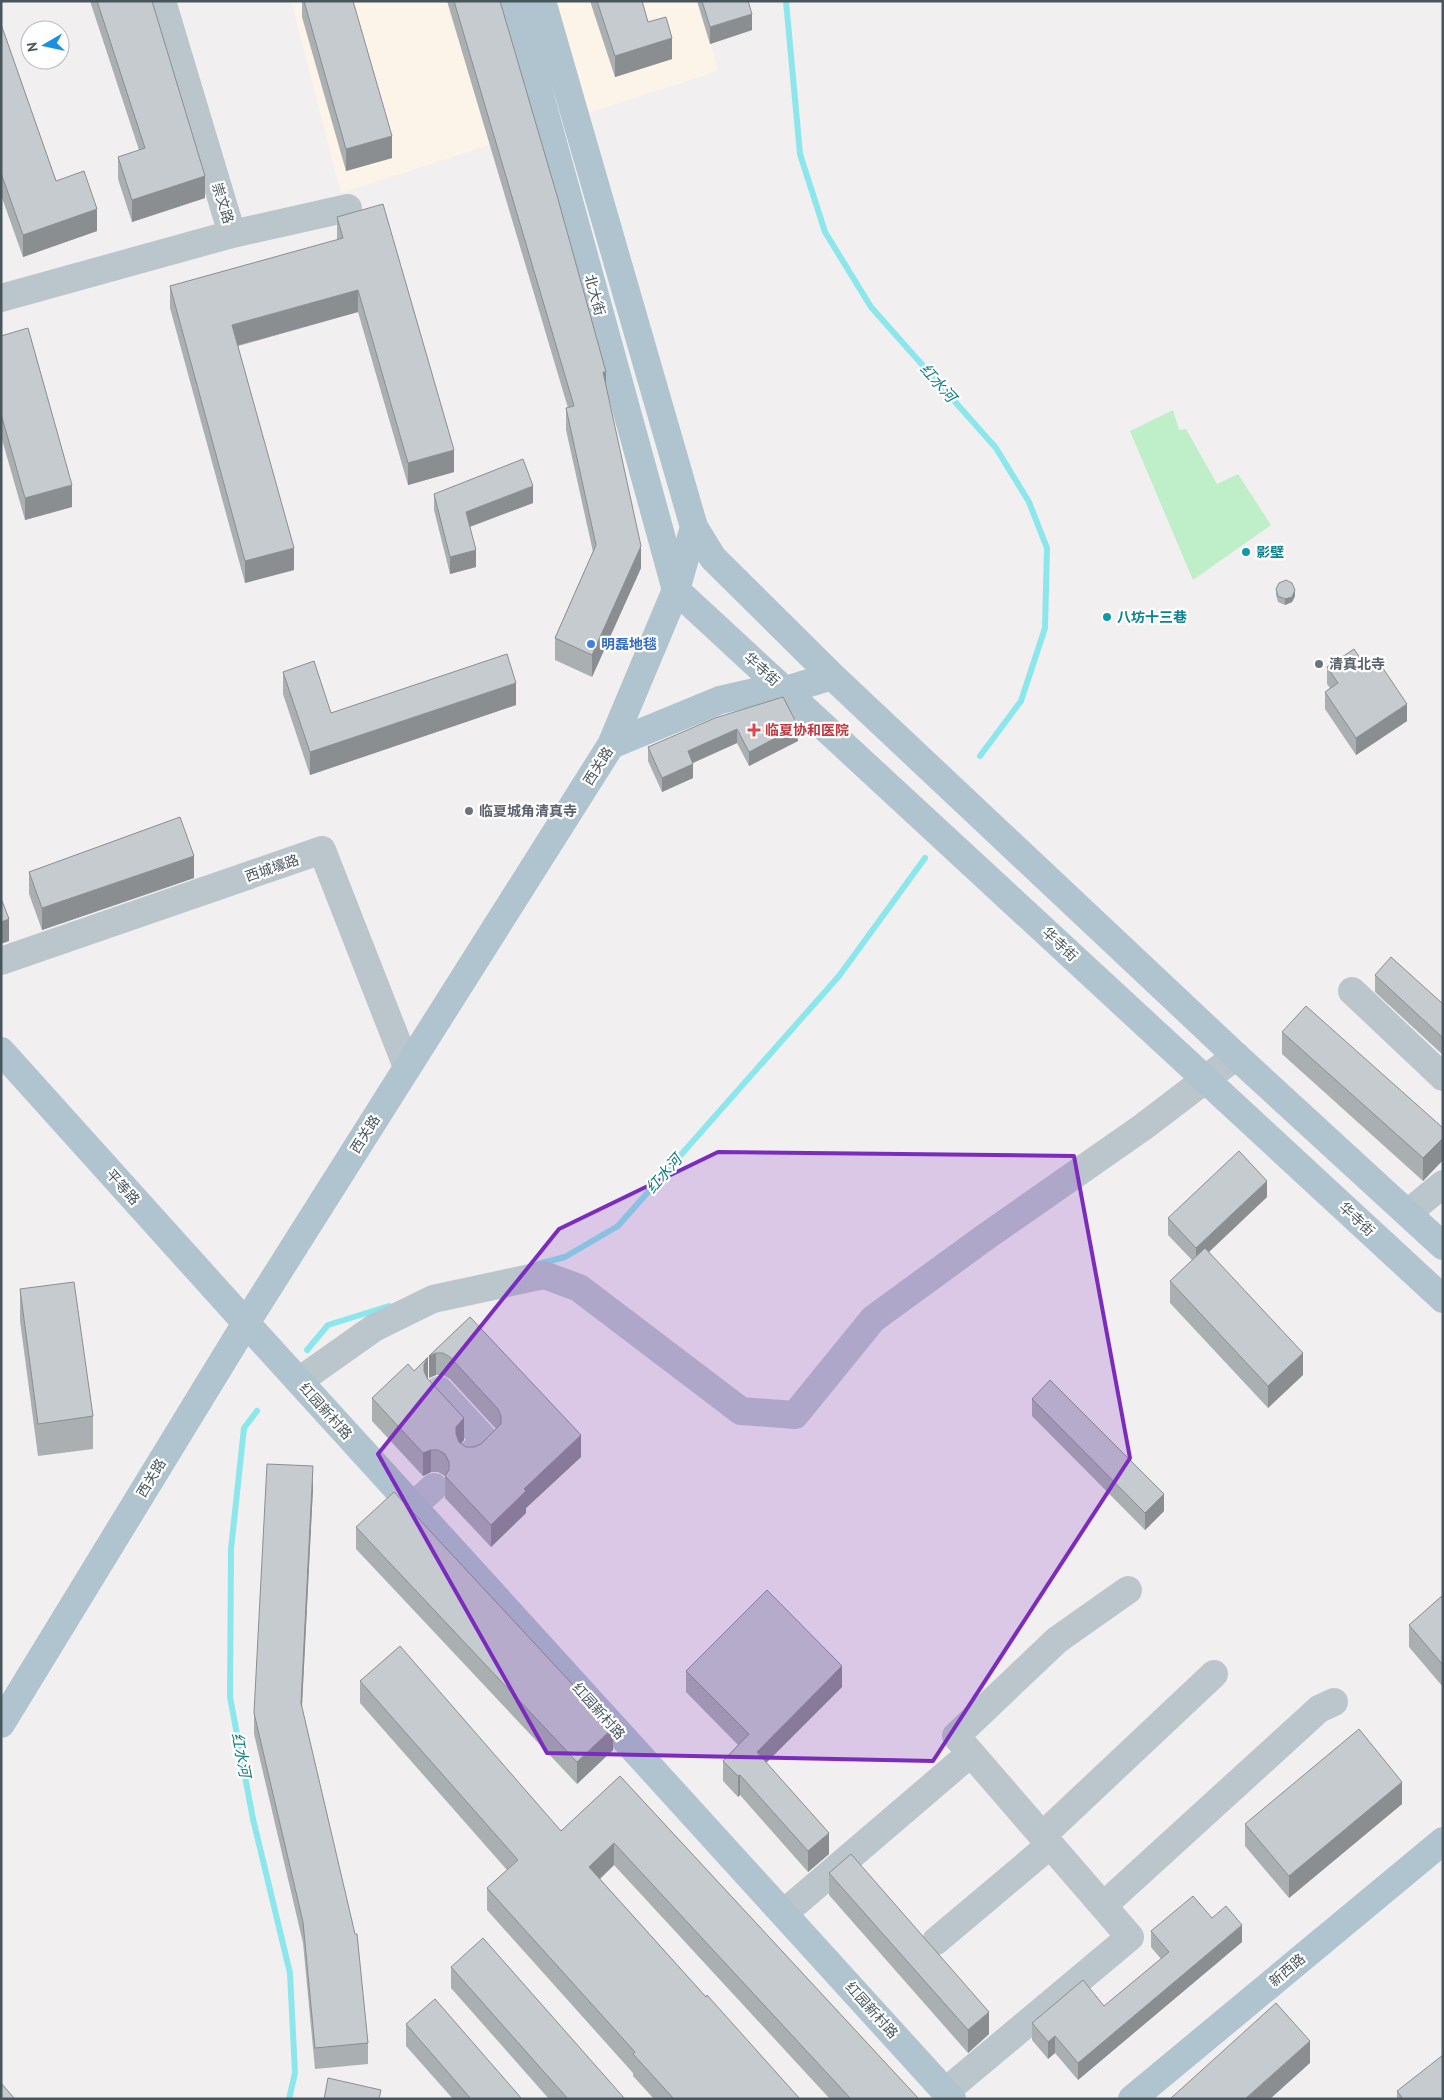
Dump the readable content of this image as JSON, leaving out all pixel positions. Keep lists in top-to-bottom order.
{
  "streets": {
    "main road": [
      "北大街",
      "华寺街",
      "西关路",
      "平等路",
      "红园新村路",
      "新西路"
    ],
    "street": ["崇文路", "西城壕路"]
  },
  "crossings": [
    ["北大街", "华寺街"],
    ["北大街", "西关路"],
    ["华寺街", "西关路"],
    ["西关路", "西城壕路"],
    ["西关路", "平等路"],
    ["西关路", "红园新村路"],
    ["平等路", "红园新村路"]
  ],
  "water": ["红水河"],
  "places": {
    "other": [
      "影壁",
      "八坊十三巷",
      "明磊地毯",
      "清真北寺",
      "临夏城角清真寺"
    ],
    "health": ["临夏协和医院"]
  },
  "north": "left"
}
